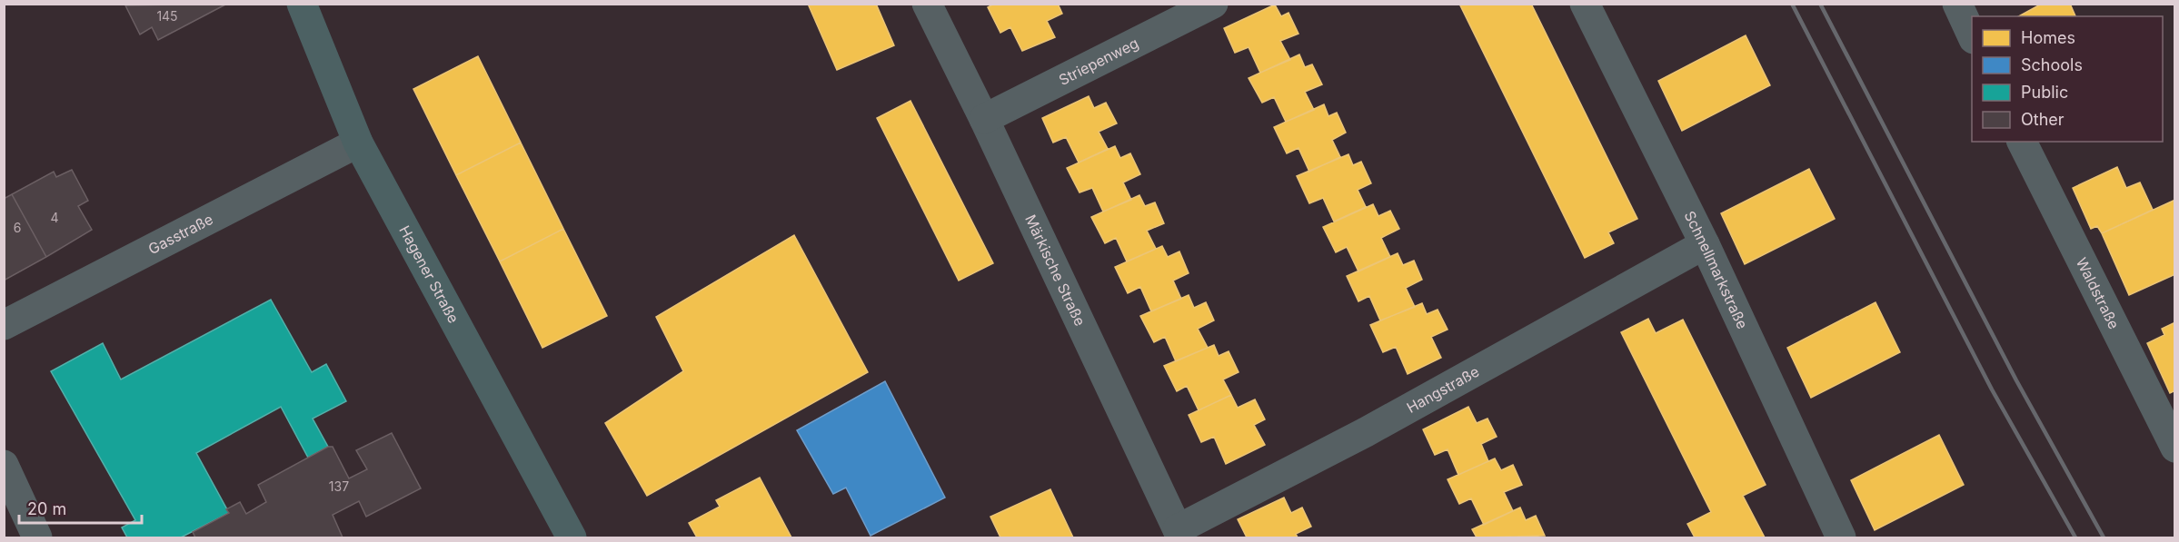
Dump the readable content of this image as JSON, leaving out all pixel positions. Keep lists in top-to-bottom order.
{
  "streets": {
    "main road": ["Hagener Straße"],
    "street": [
      "Striepenweg",
      "Gasstraße",
      "Schnellmarkstraße",
      "Märkische Straße",
      "Waldstraße",
      "Hangstraße"
    ]
  },
  "crossings": [
    ["Striepenweg", "Märkische Straße"],
    ["Gasstraße", "Hagener Straße"],
    ["Schnellmarkstraße", "Hangstraße"],
    ["Märkische Straße", "Hangstraße"]
  ],
  "house_numbers": [
    "145",
    "4",
    "6",
    "137"
  ],
  "legend": [
    "Homes",
    "Schools",
    "Public",
    "Other"
  ],
  "scale_bar": "20 m"
}
